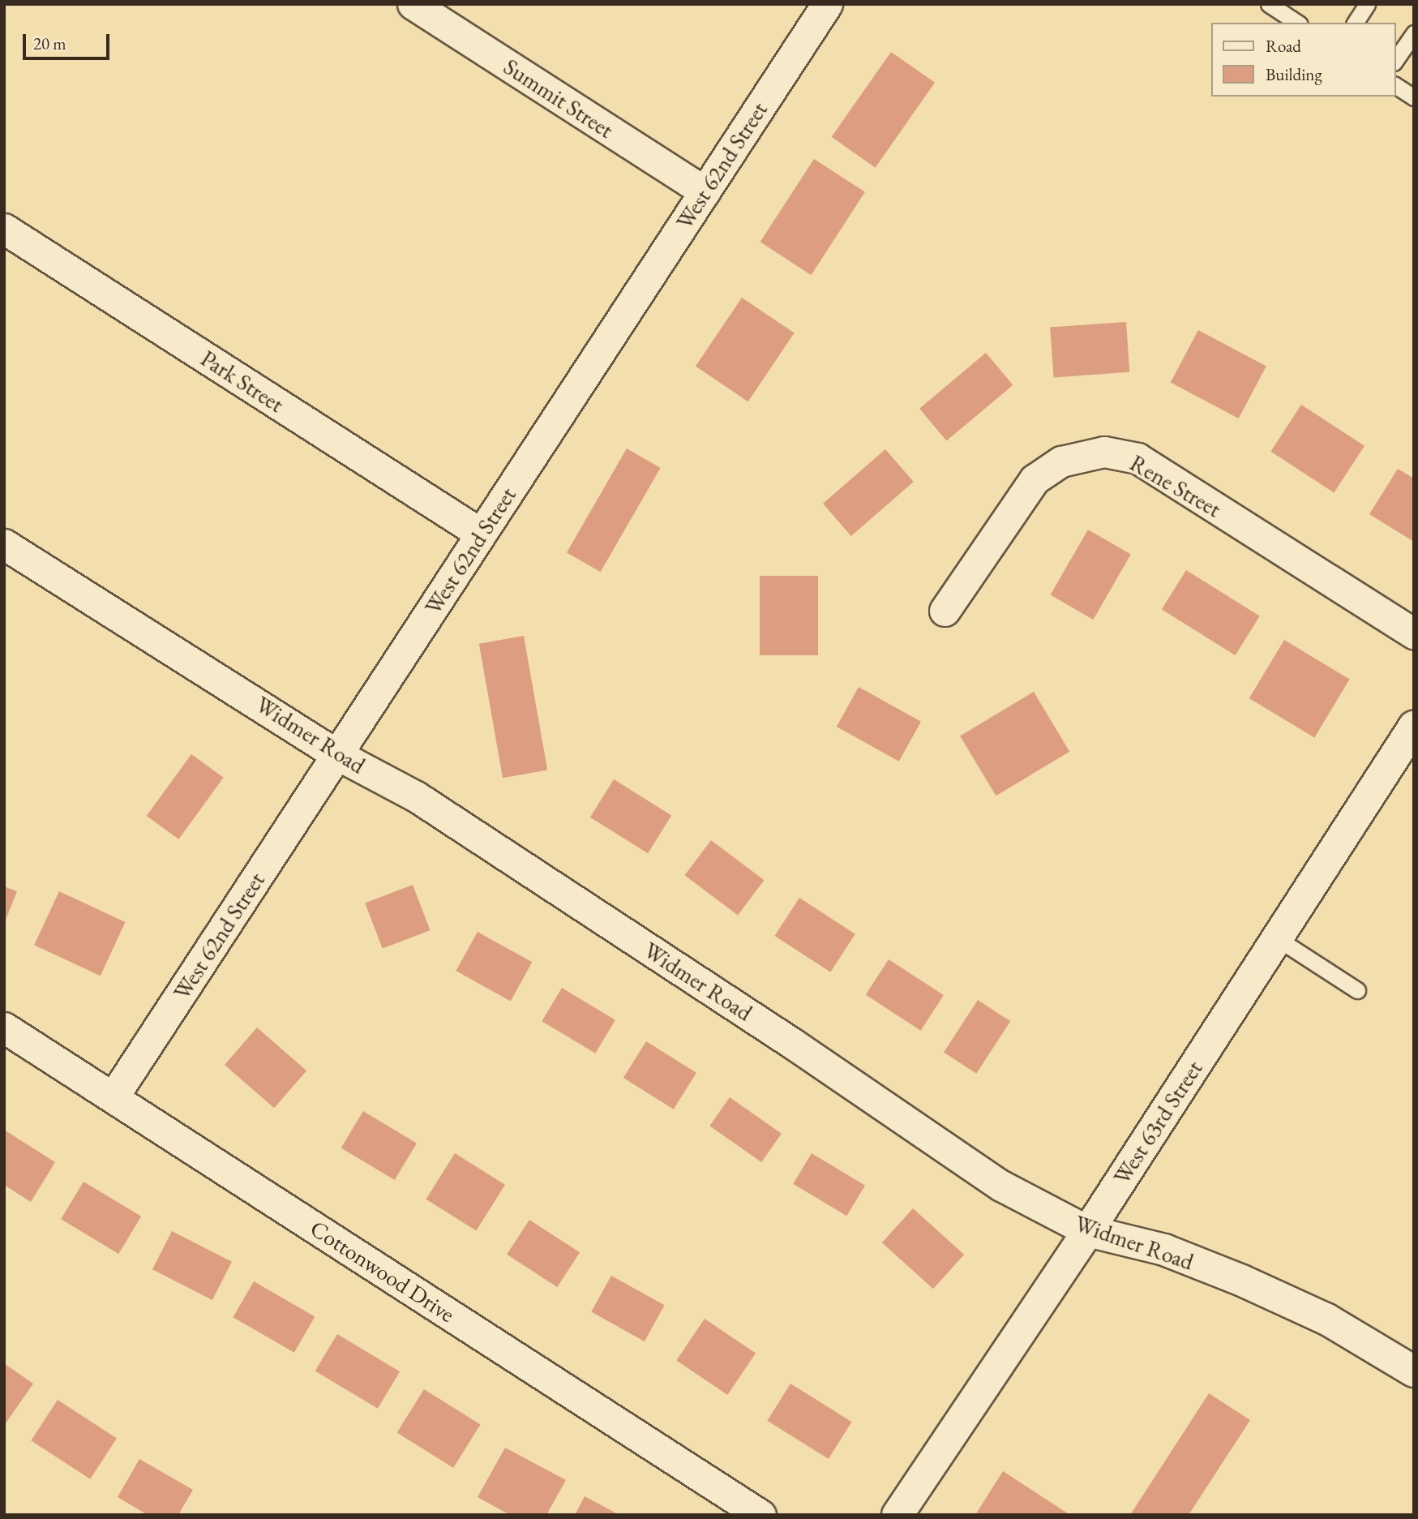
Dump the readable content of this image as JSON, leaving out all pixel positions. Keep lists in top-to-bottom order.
{
  "streets": {
    "street": [
      "Summit Street",
      "West 62nd Street",
      "Park Street",
      "Rene Street",
      "Widmer Road",
      "West 63rd Street",
      "Cottonwood Drive"
    ]
  },
  "crossings": [
    ["Summit Street", "West 62nd Street"],
    ["West 62nd Street", "Park Street"],
    ["West 62nd Street", "Widmer Road"],
    ["West 62nd Street", "Cottonwood Drive"],
    ["Widmer Road", "West 63rd Street"]
  ],
  "legend": ["Road", "Building"],
  "scale_bar": "20 m"
}
